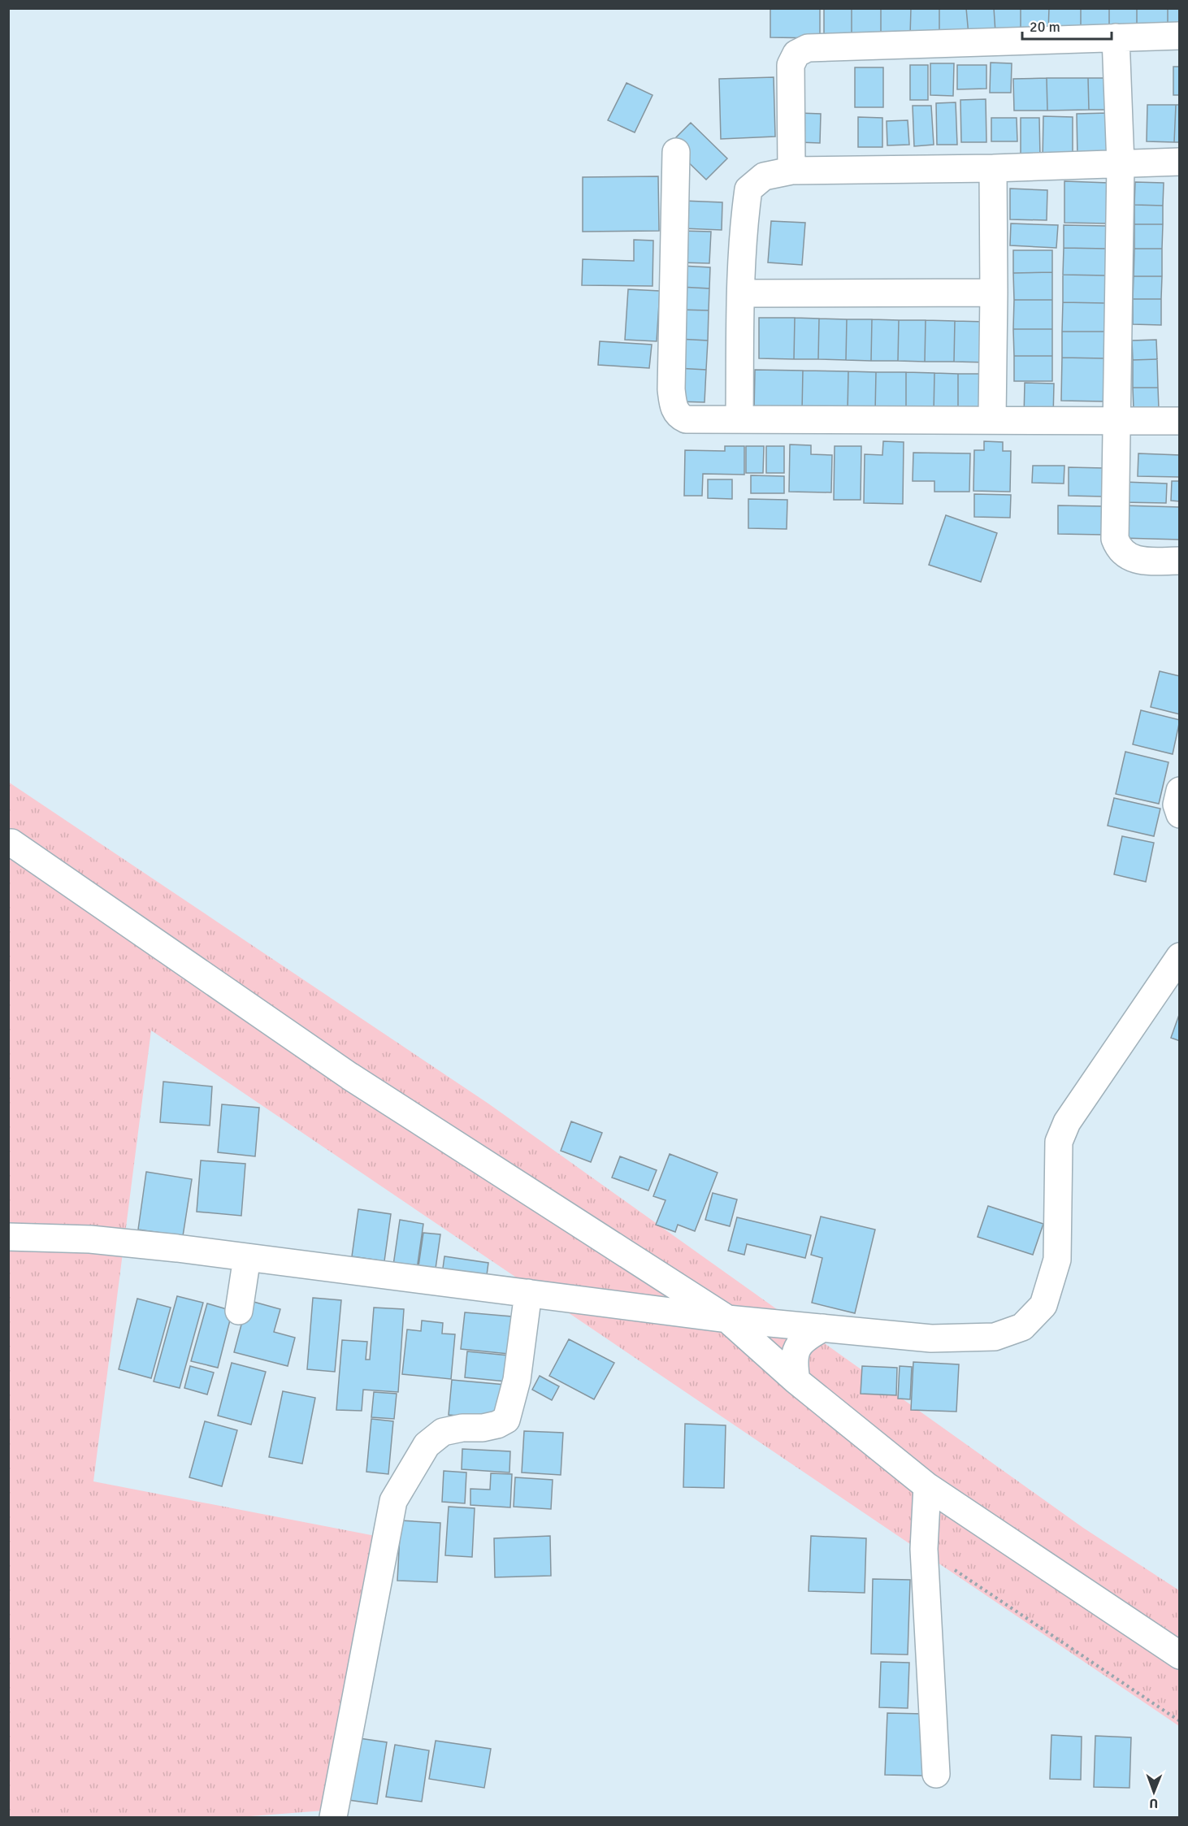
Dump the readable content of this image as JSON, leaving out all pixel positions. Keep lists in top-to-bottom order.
{
  "scale_bar": "20 m",
  "north": "bottom"
}
